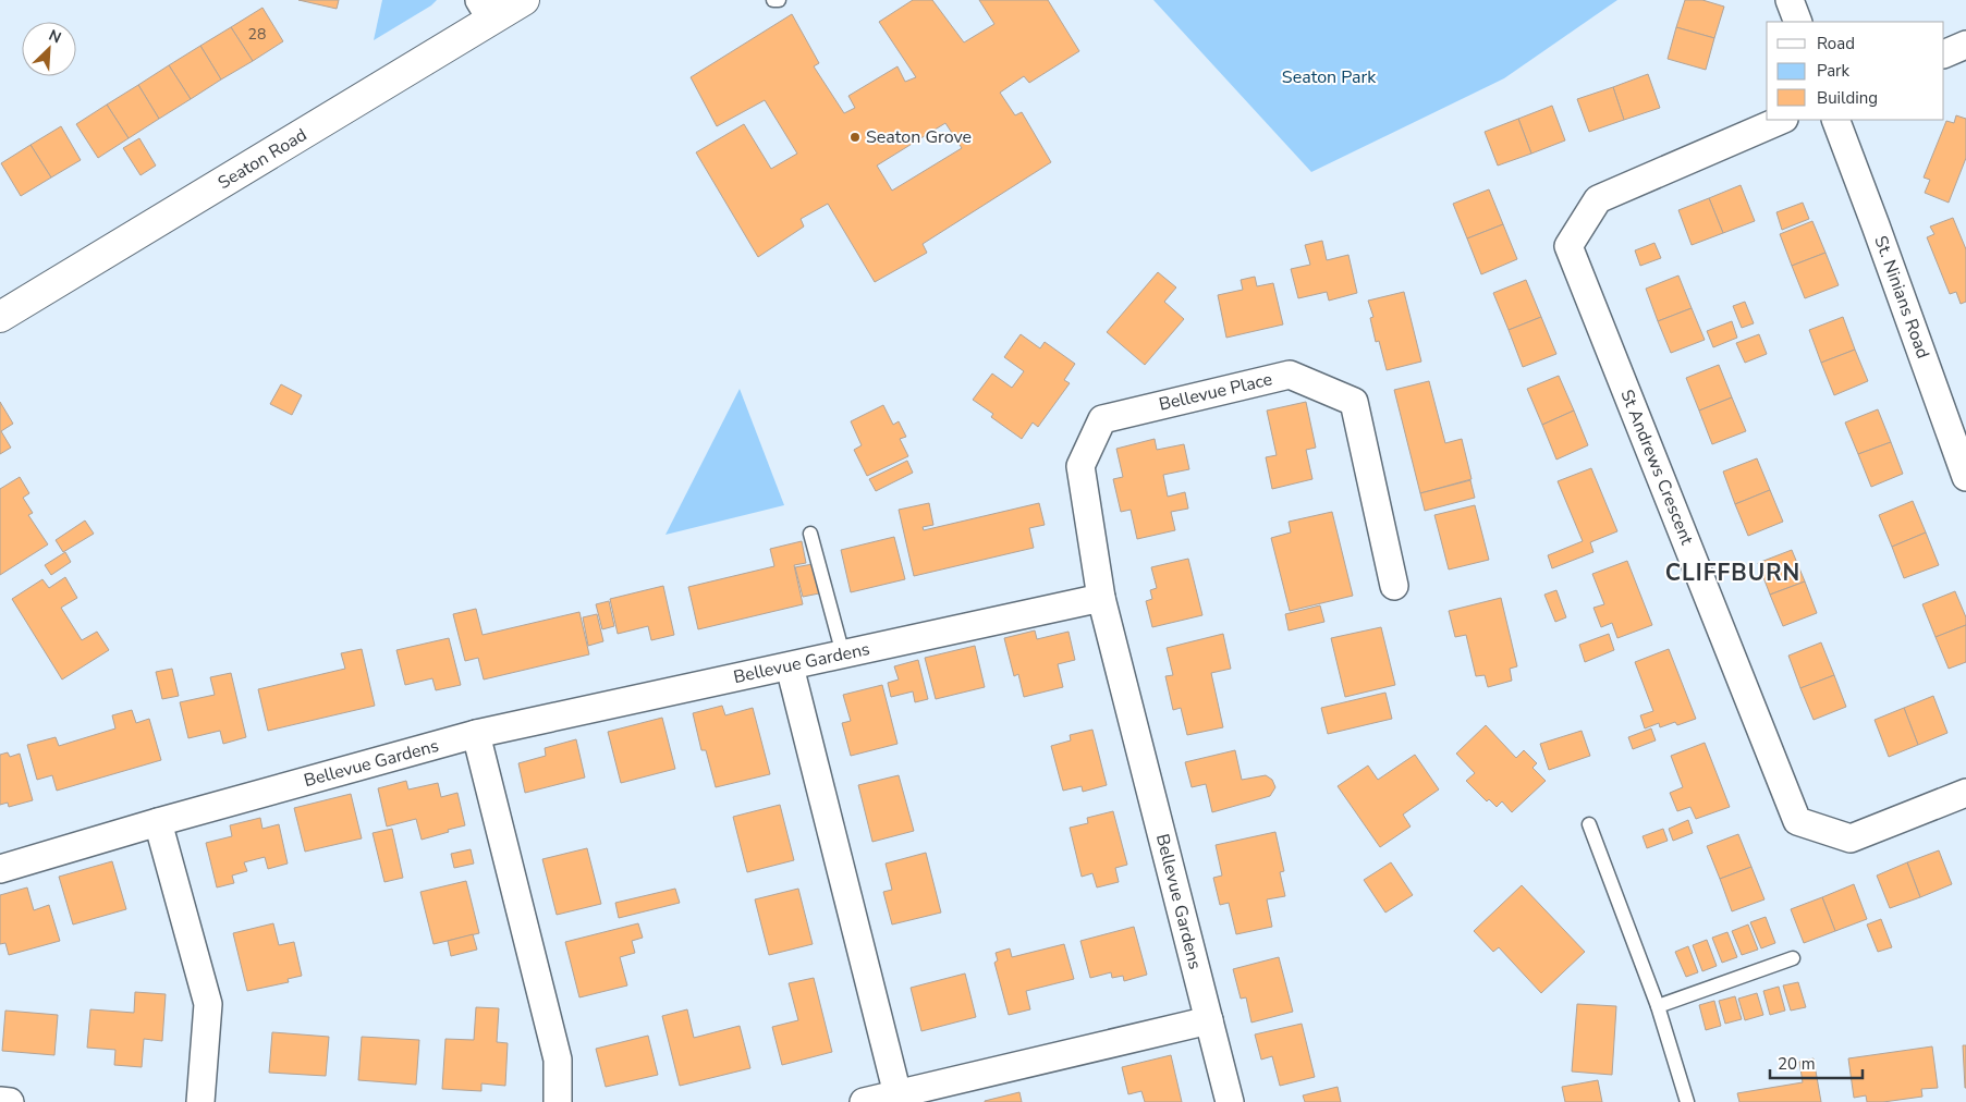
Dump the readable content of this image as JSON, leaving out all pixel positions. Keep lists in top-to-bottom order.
{
  "streets": {
    "street": [
      "Seaton Road",
      "St. Ninians Road",
      "Bellevue Place",
      "St Andrews Crescent",
      "Bellevue Gardens"
    ]
  },
  "crossings": [
    ["Bellevue Place", "Bellevue Gardens"]
  ],
  "districts": ["CLIFFBURN"],
  "parks": ["Seaton Park"],
  "places": ["Seaton Grove"],
  "house_numbers": ["28"],
  "legend": ["Road", "Park", "Building"],
  "scale_bar": "20 m",
  "north": "top right"
}
